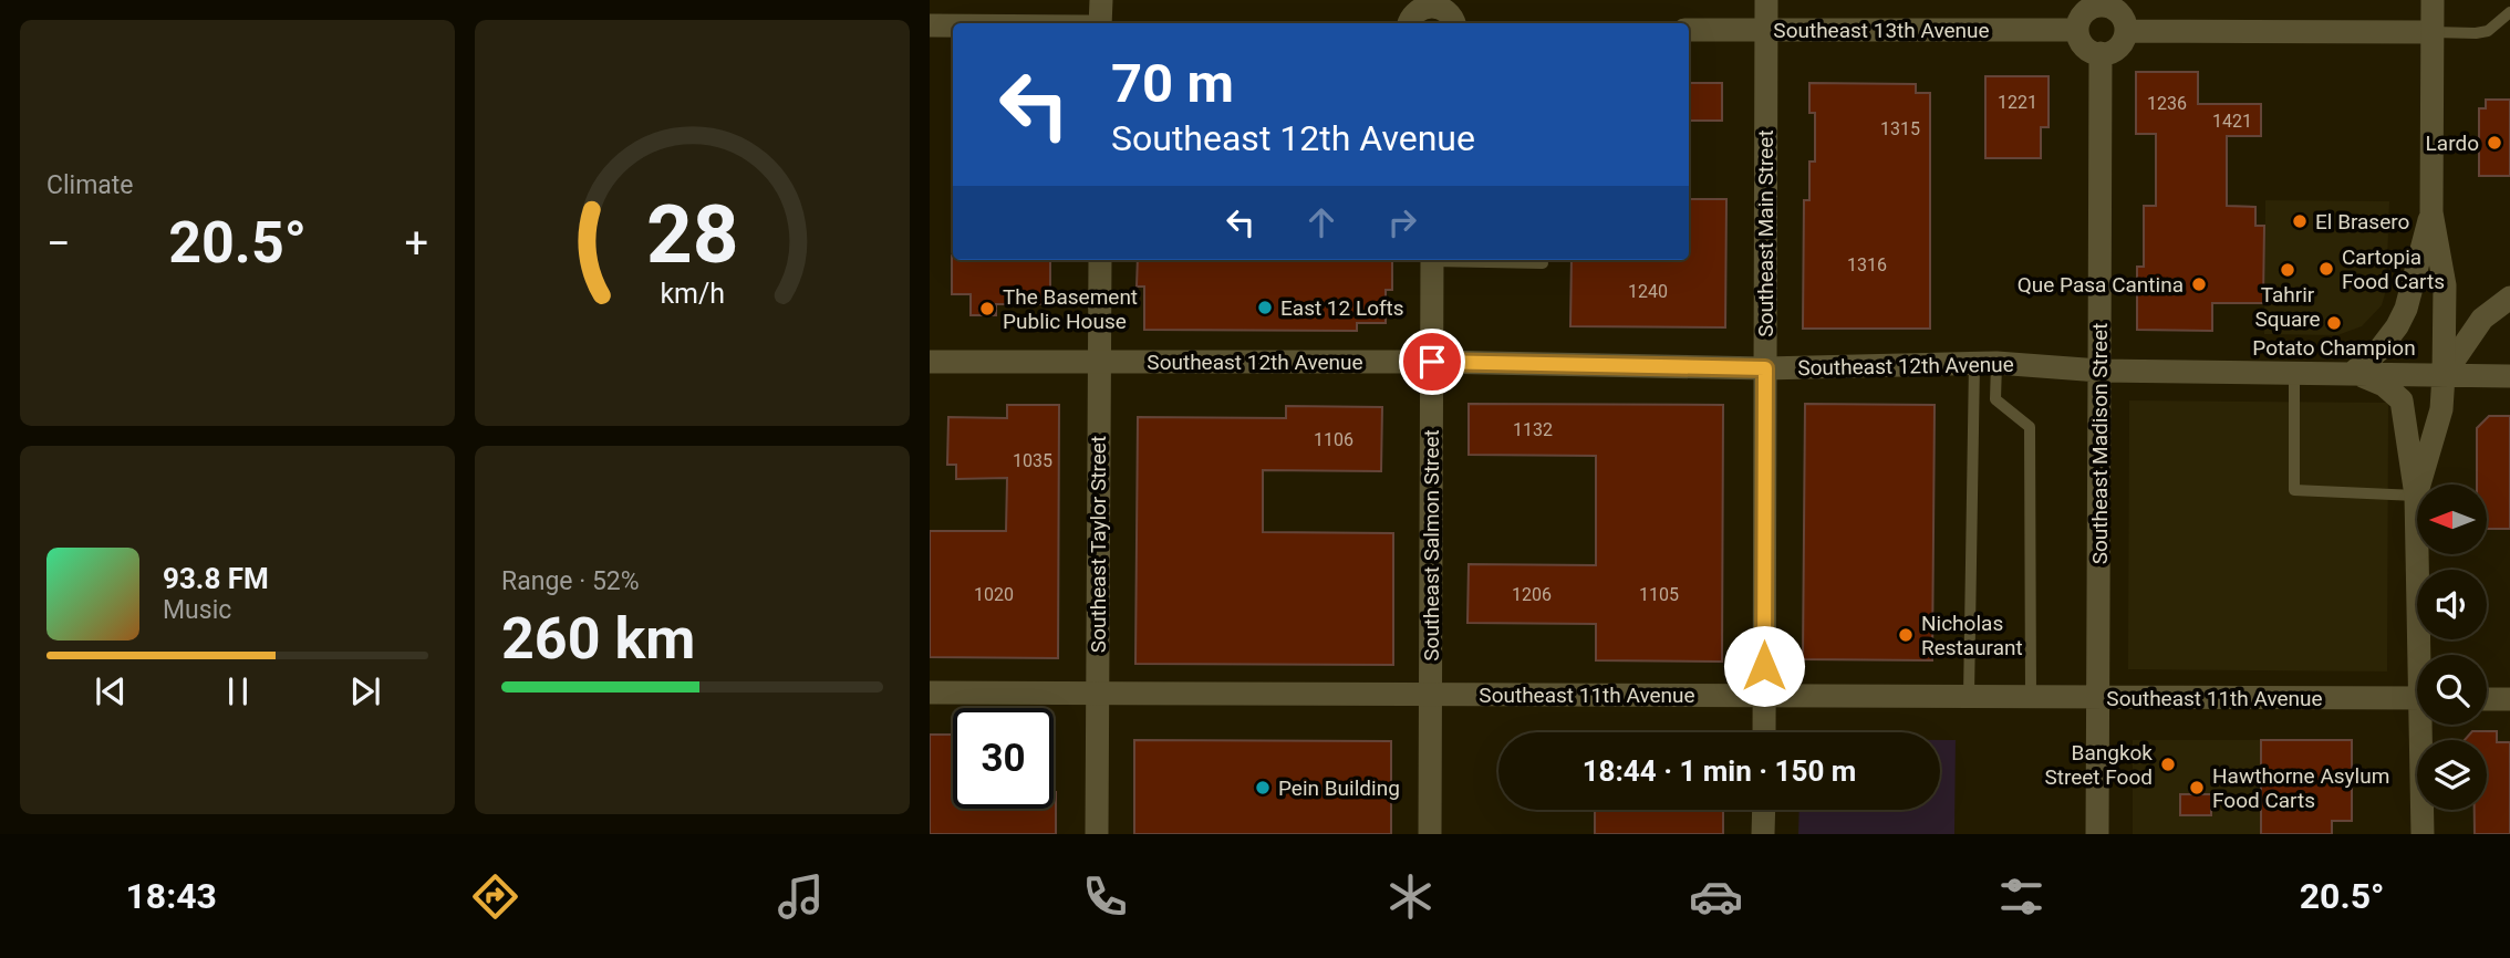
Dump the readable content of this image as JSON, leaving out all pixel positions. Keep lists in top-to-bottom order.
{
  "streets": {
    "main road": [
      "Southeast 13th Avenue",
      "Southeast Main Street",
      "Southeast 12th Avenue",
      "Southeast Madison Street",
      "Southeast Taylor Street",
      "Southeast Salmon Street",
      "Southeast 11th Avenue"
    ]
  },
  "crossings": [
    ["Southeast 13th Avenue", "Southeast Main Street"],
    ["Southeast 13th Avenue", "Southeast Madison Street"],
    ["Southeast Main Street", "Southeast 12th Avenue"],
    ["Southeast Main Street", "Southeast 11th Avenue"],
    ["Southeast 12th Avenue", "Southeast Madison Street"],
    ["Southeast 12th Avenue", "Southeast Taylor Street"],
    ["Southeast 12th Avenue", "Southeast Salmon Street"],
    ["Southeast Madison Street", "Southeast 11th Avenue"],
    ["Southeast Taylor Street", "Southeast 11th Avenue"],
    ["Southeast Salmon Street", "Southeast 11th Avenue"]
  ],
  "places": [
    "Lardo",
    "El Brasero",
    "Cartopia Food Carts",
    "Tahrir Square",
    "Que Pasa Cantina",
    "East 12 Lofts",
    "The Basement Public House",
    "Potato Champion",
    "Nicholas Restaurant",
    "Bangkok Street Food",
    "Pein Building",
    "Hawthorne Asylum Food Carts"
  ],
  "house_numbers": [
    "1221",
    "1236",
    "1421",
    "1315",
    "1316",
    "1240",
    "1132",
    "1106",
    "1035",
    "1020",
    "1206",
    "1105"
  ],
  "north": "left",
  "page": {
    "tile": [
      "Climate",
      ["Range · 52%", "260 km"]
    ],
    "turn": ["70 m", "Southeast 12th Avenue"],
    "heat": ["−", "20.5°", "+"],
    "song": ["93.8 FM", "Music"],
    "limit": "30",
    "trip": "18:44 · 1 min · 150 m",
    "tabs": ["18:43", "20.5°"],
    "gauge": ["28", "km/h"]
  }
}
